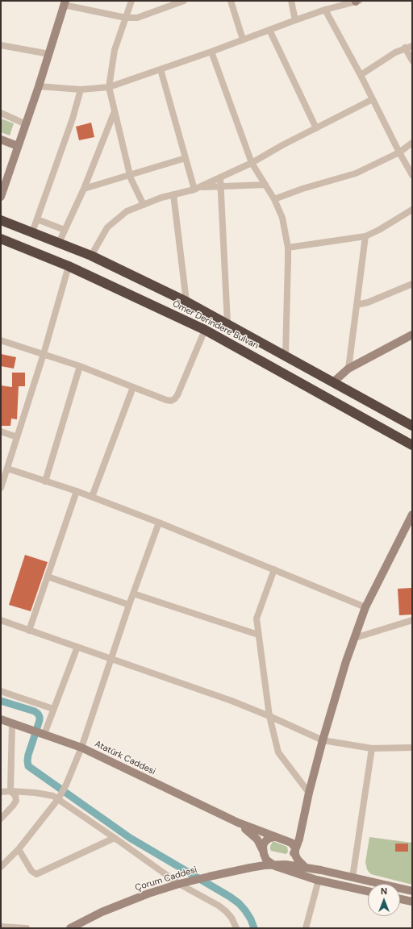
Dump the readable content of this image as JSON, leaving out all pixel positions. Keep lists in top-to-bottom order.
{
  "streets": {
    "highway": ["Ömer Derindere Bulvarı"],
    "street": ["Atatürk Caddesi", "Çorum Caddesi"]
  },
  "north": "top"
}
